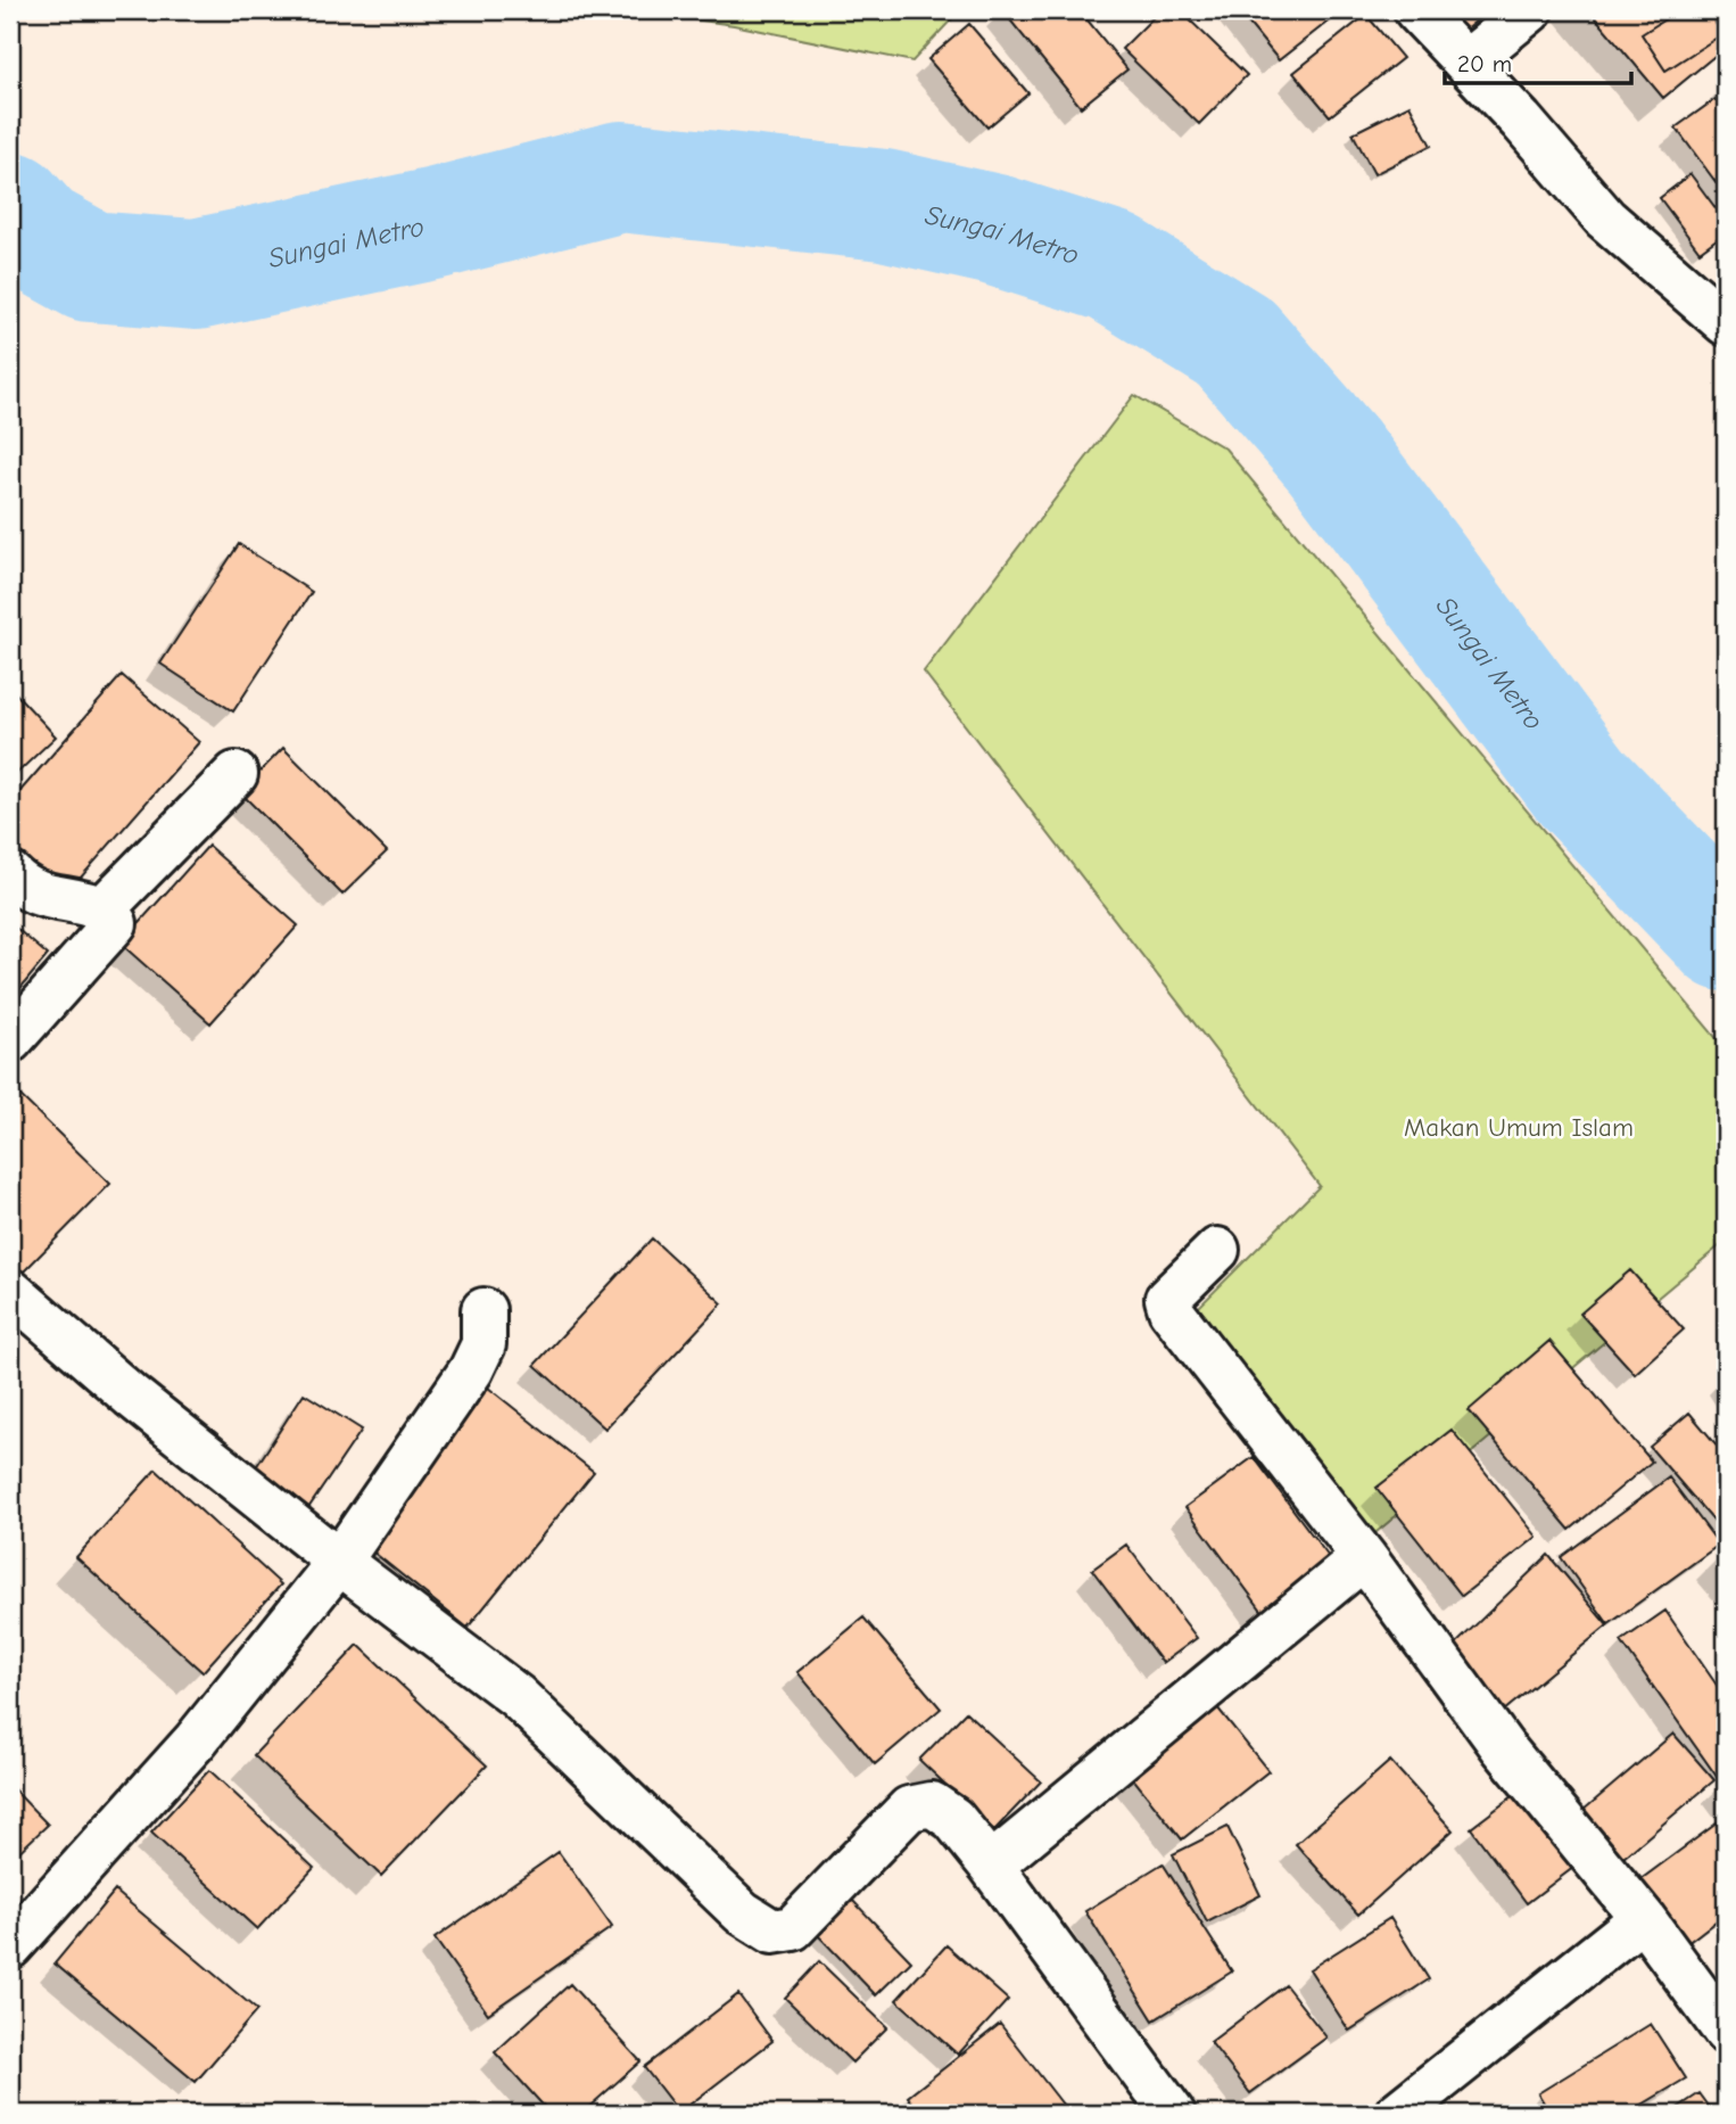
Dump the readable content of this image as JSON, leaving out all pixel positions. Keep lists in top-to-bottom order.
{
  "water": ["Sungai Metro"],
  "parks": ["Makan Umum Islam"],
  "scale_bar": "20 m"
}
